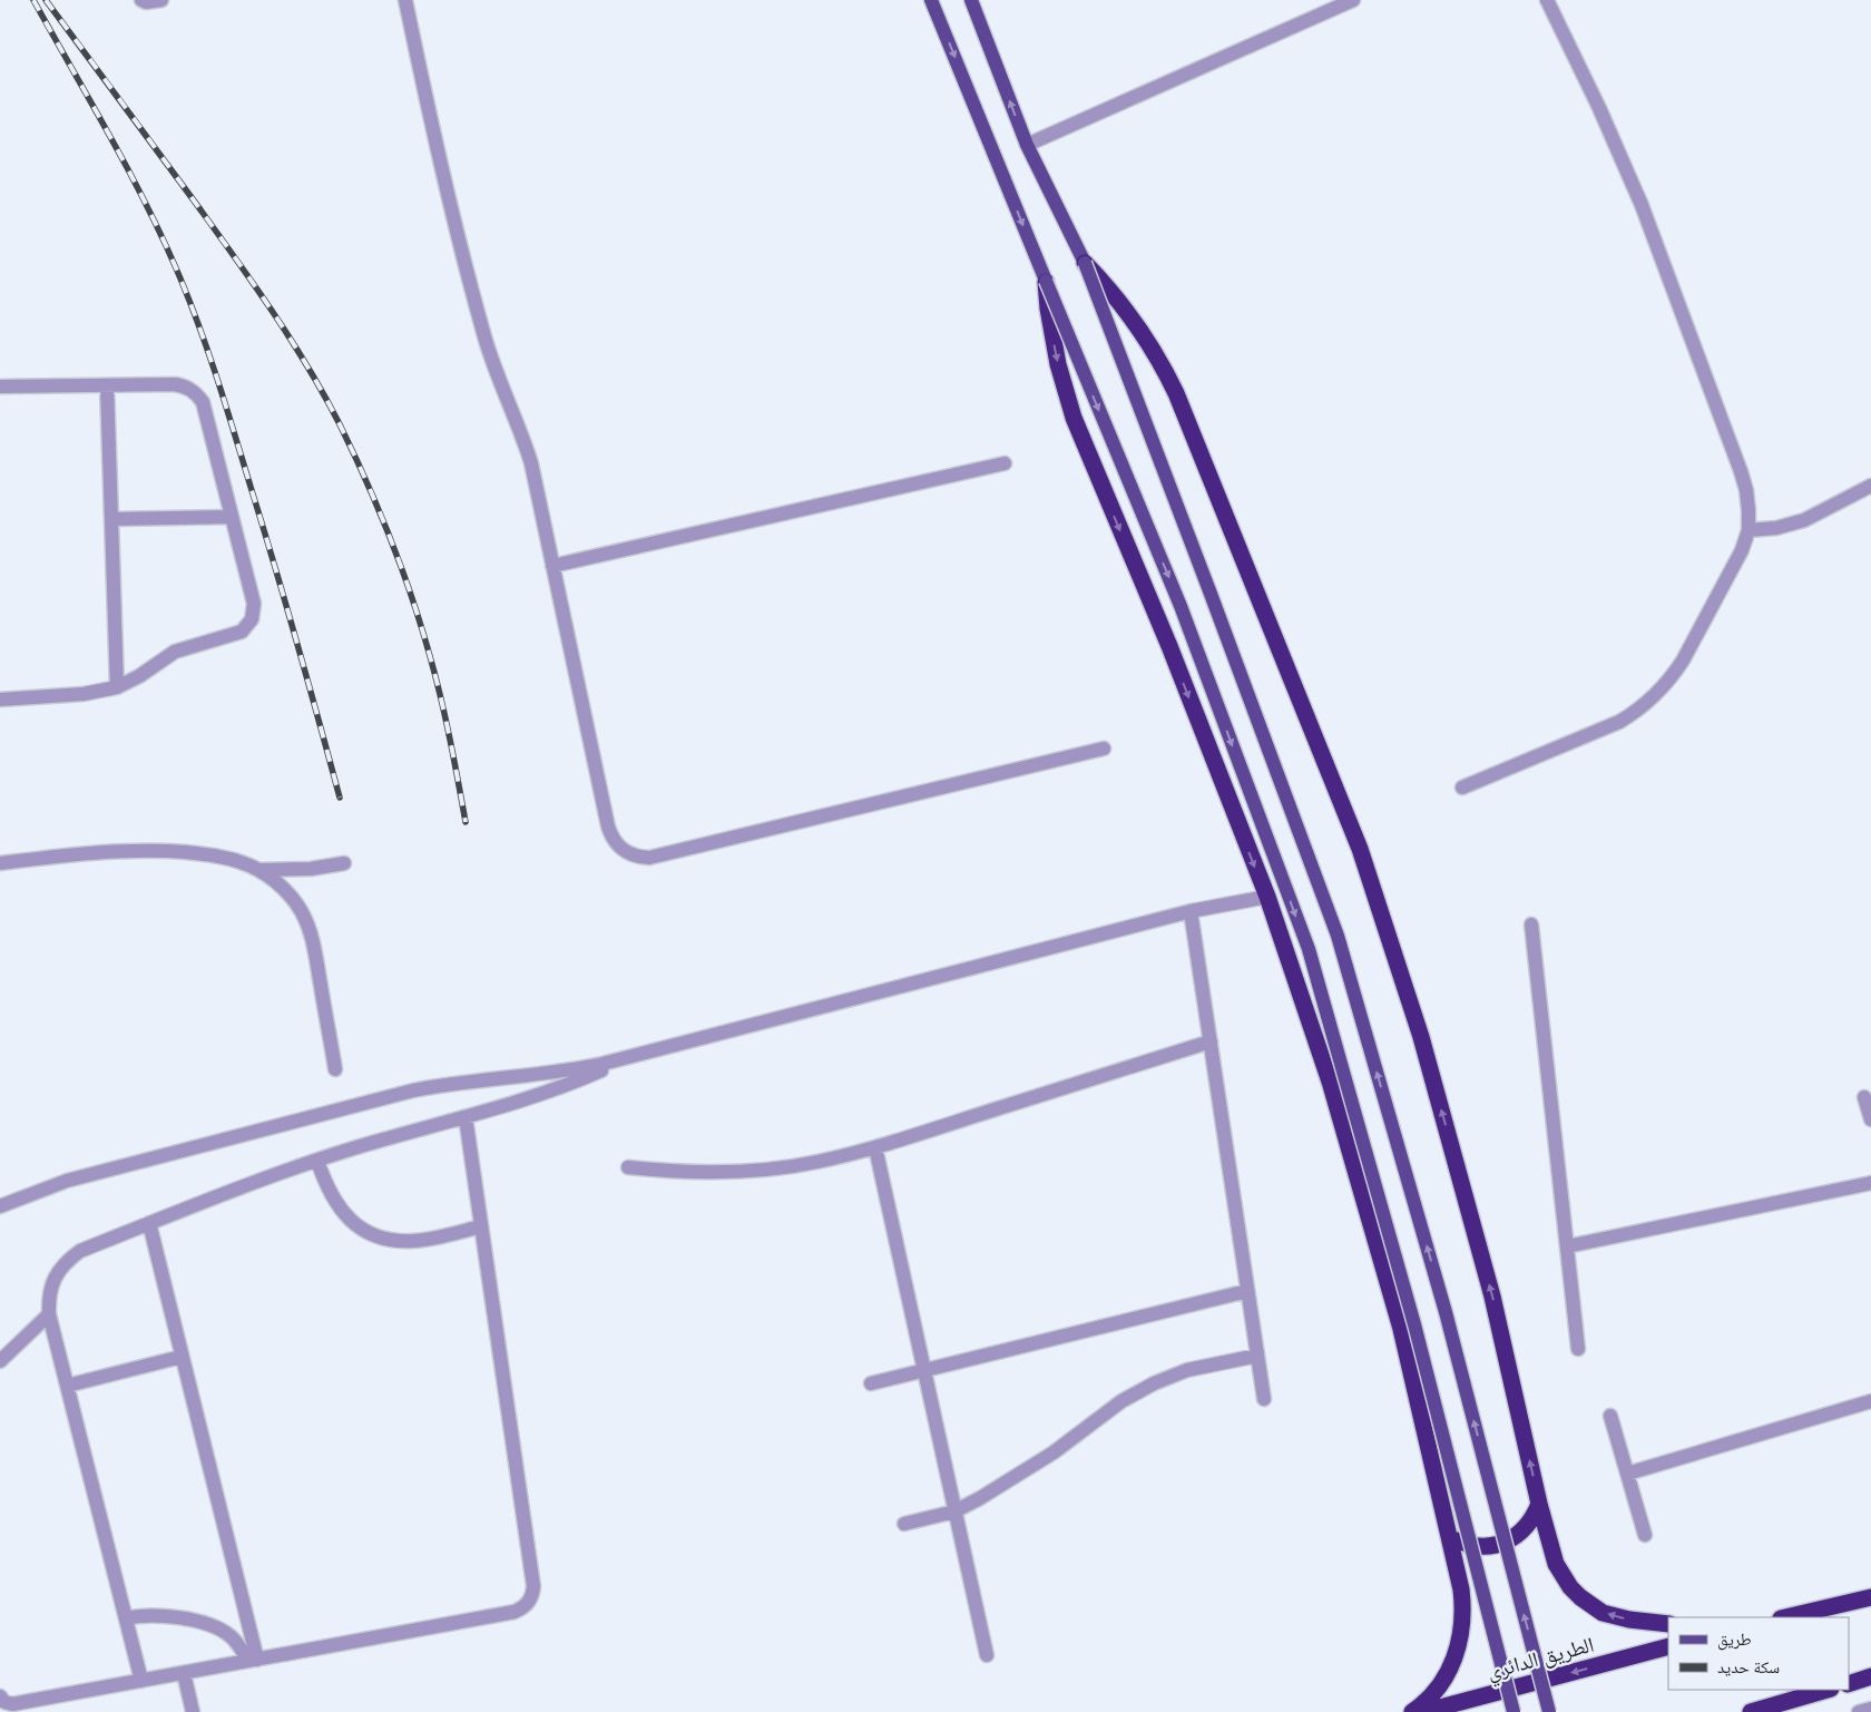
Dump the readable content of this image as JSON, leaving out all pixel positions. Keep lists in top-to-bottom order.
{
  "streets": {
    "highway": ["الطريق الدائري"]
  },
  "one_way": ["الطريق الدائري"],
  "legend": ["طريق", "سكة حديد"]
}
